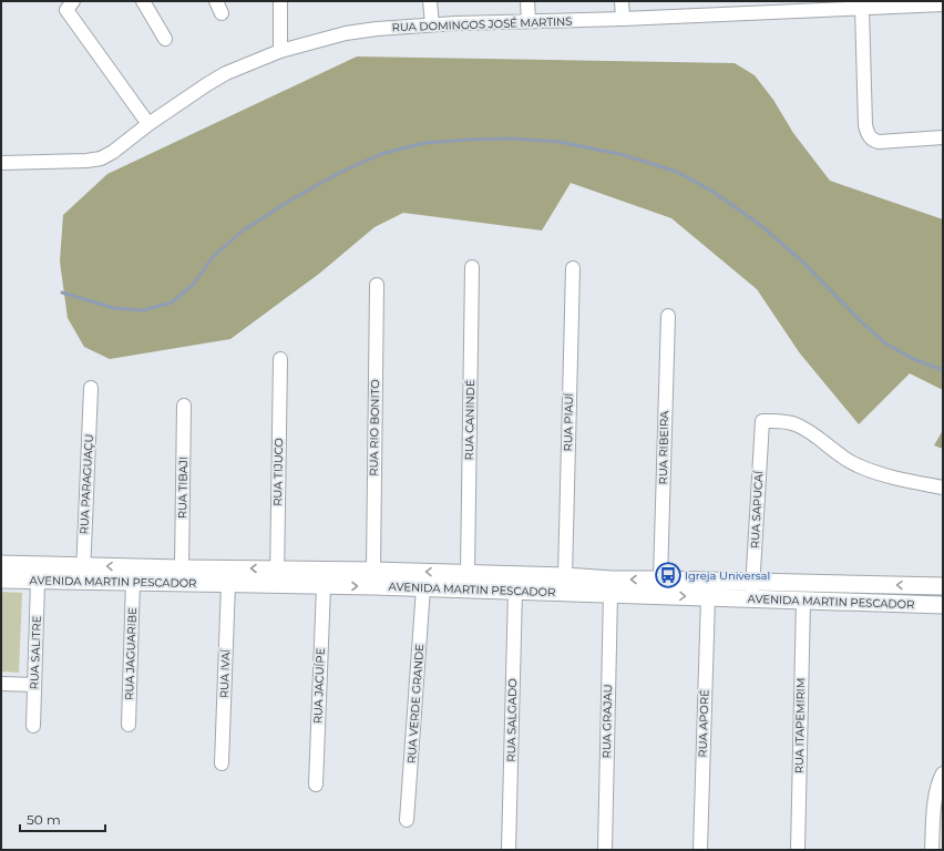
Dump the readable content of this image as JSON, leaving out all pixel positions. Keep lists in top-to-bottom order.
{
  "streets": {
    "street": [
      "RUA DOMINGOS JOSÉ MARTINS",
      "RUA CANINDÉ",
      "RUA PIAUÍ",
      "RUA RIO BONITO",
      "RUA RIBEIRA",
      "RUA TIJUCO",
      "RUA PARAGUAÇU",
      "RUA TIBAJI",
      "RUA SAPUCAÍ",
      "AVENIDA MARTIN PESCADOR",
      "RUA SALITRE",
      "RUA JAGUARIBE",
      "RUA IVAÍ",
      "RUA JACUÍPE",
      "RUA VERDE GRANDE",
      "RUA SALGADO",
      "RUA GRAJAU",
      "RUA APORÉ",
      "RUA ITAPEMIRIM"
    ]
  },
  "crossings": [
    ["RUA CANINDÉ", "AVENIDA MARTIN PESCADOR"],
    ["RUA PIAUÍ", "AVENIDA MARTIN PESCADOR"],
    ["RUA RIO BONITO", "AVENIDA MARTIN PESCADOR"],
    ["RUA RIBEIRA", "AVENIDA MARTIN PESCADOR"],
    ["RUA TIJUCO", "AVENIDA MARTIN PESCADOR"],
    ["RUA PARAGUAÇU", "AVENIDA MARTIN PESCADOR"],
    ["RUA TIBAJI", "AVENIDA MARTIN PESCADOR"],
    ["RUA SAPUCAÍ", "AVENIDA MARTIN PESCADOR"],
    ["AVENIDA MARTIN PESCADOR", "RUA SALITRE"],
    ["AVENIDA MARTIN PESCADOR", "RUA JAGUARIBE"],
    ["AVENIDA MARTIN PESCADOR", "RUA IVAÍ"],
    ["AVENIDA MARTIN PESCADOR", "RUA JACUÍPE"],
    ["AVENIDA MARTIN PESCADOR", "RUA VERDE GRANDE"],
    ["AVENIDA MARTIN PESCADOR", "RUA SALGADO"],
    ["AVENIDA MARTIN PESCADOR", "RUA GRAJAU"],
    ["AVENIDA MARTIN PESCADOR", "RUA APORÉ"],
    ["AVENIDA MARTIN PESCADOR", "RUA ITAPEMIRIM"]
  ],
  "places": {
    "bus stop": ["Igreja Universal"]
  },
  "scale_bar": "50 m"
}
